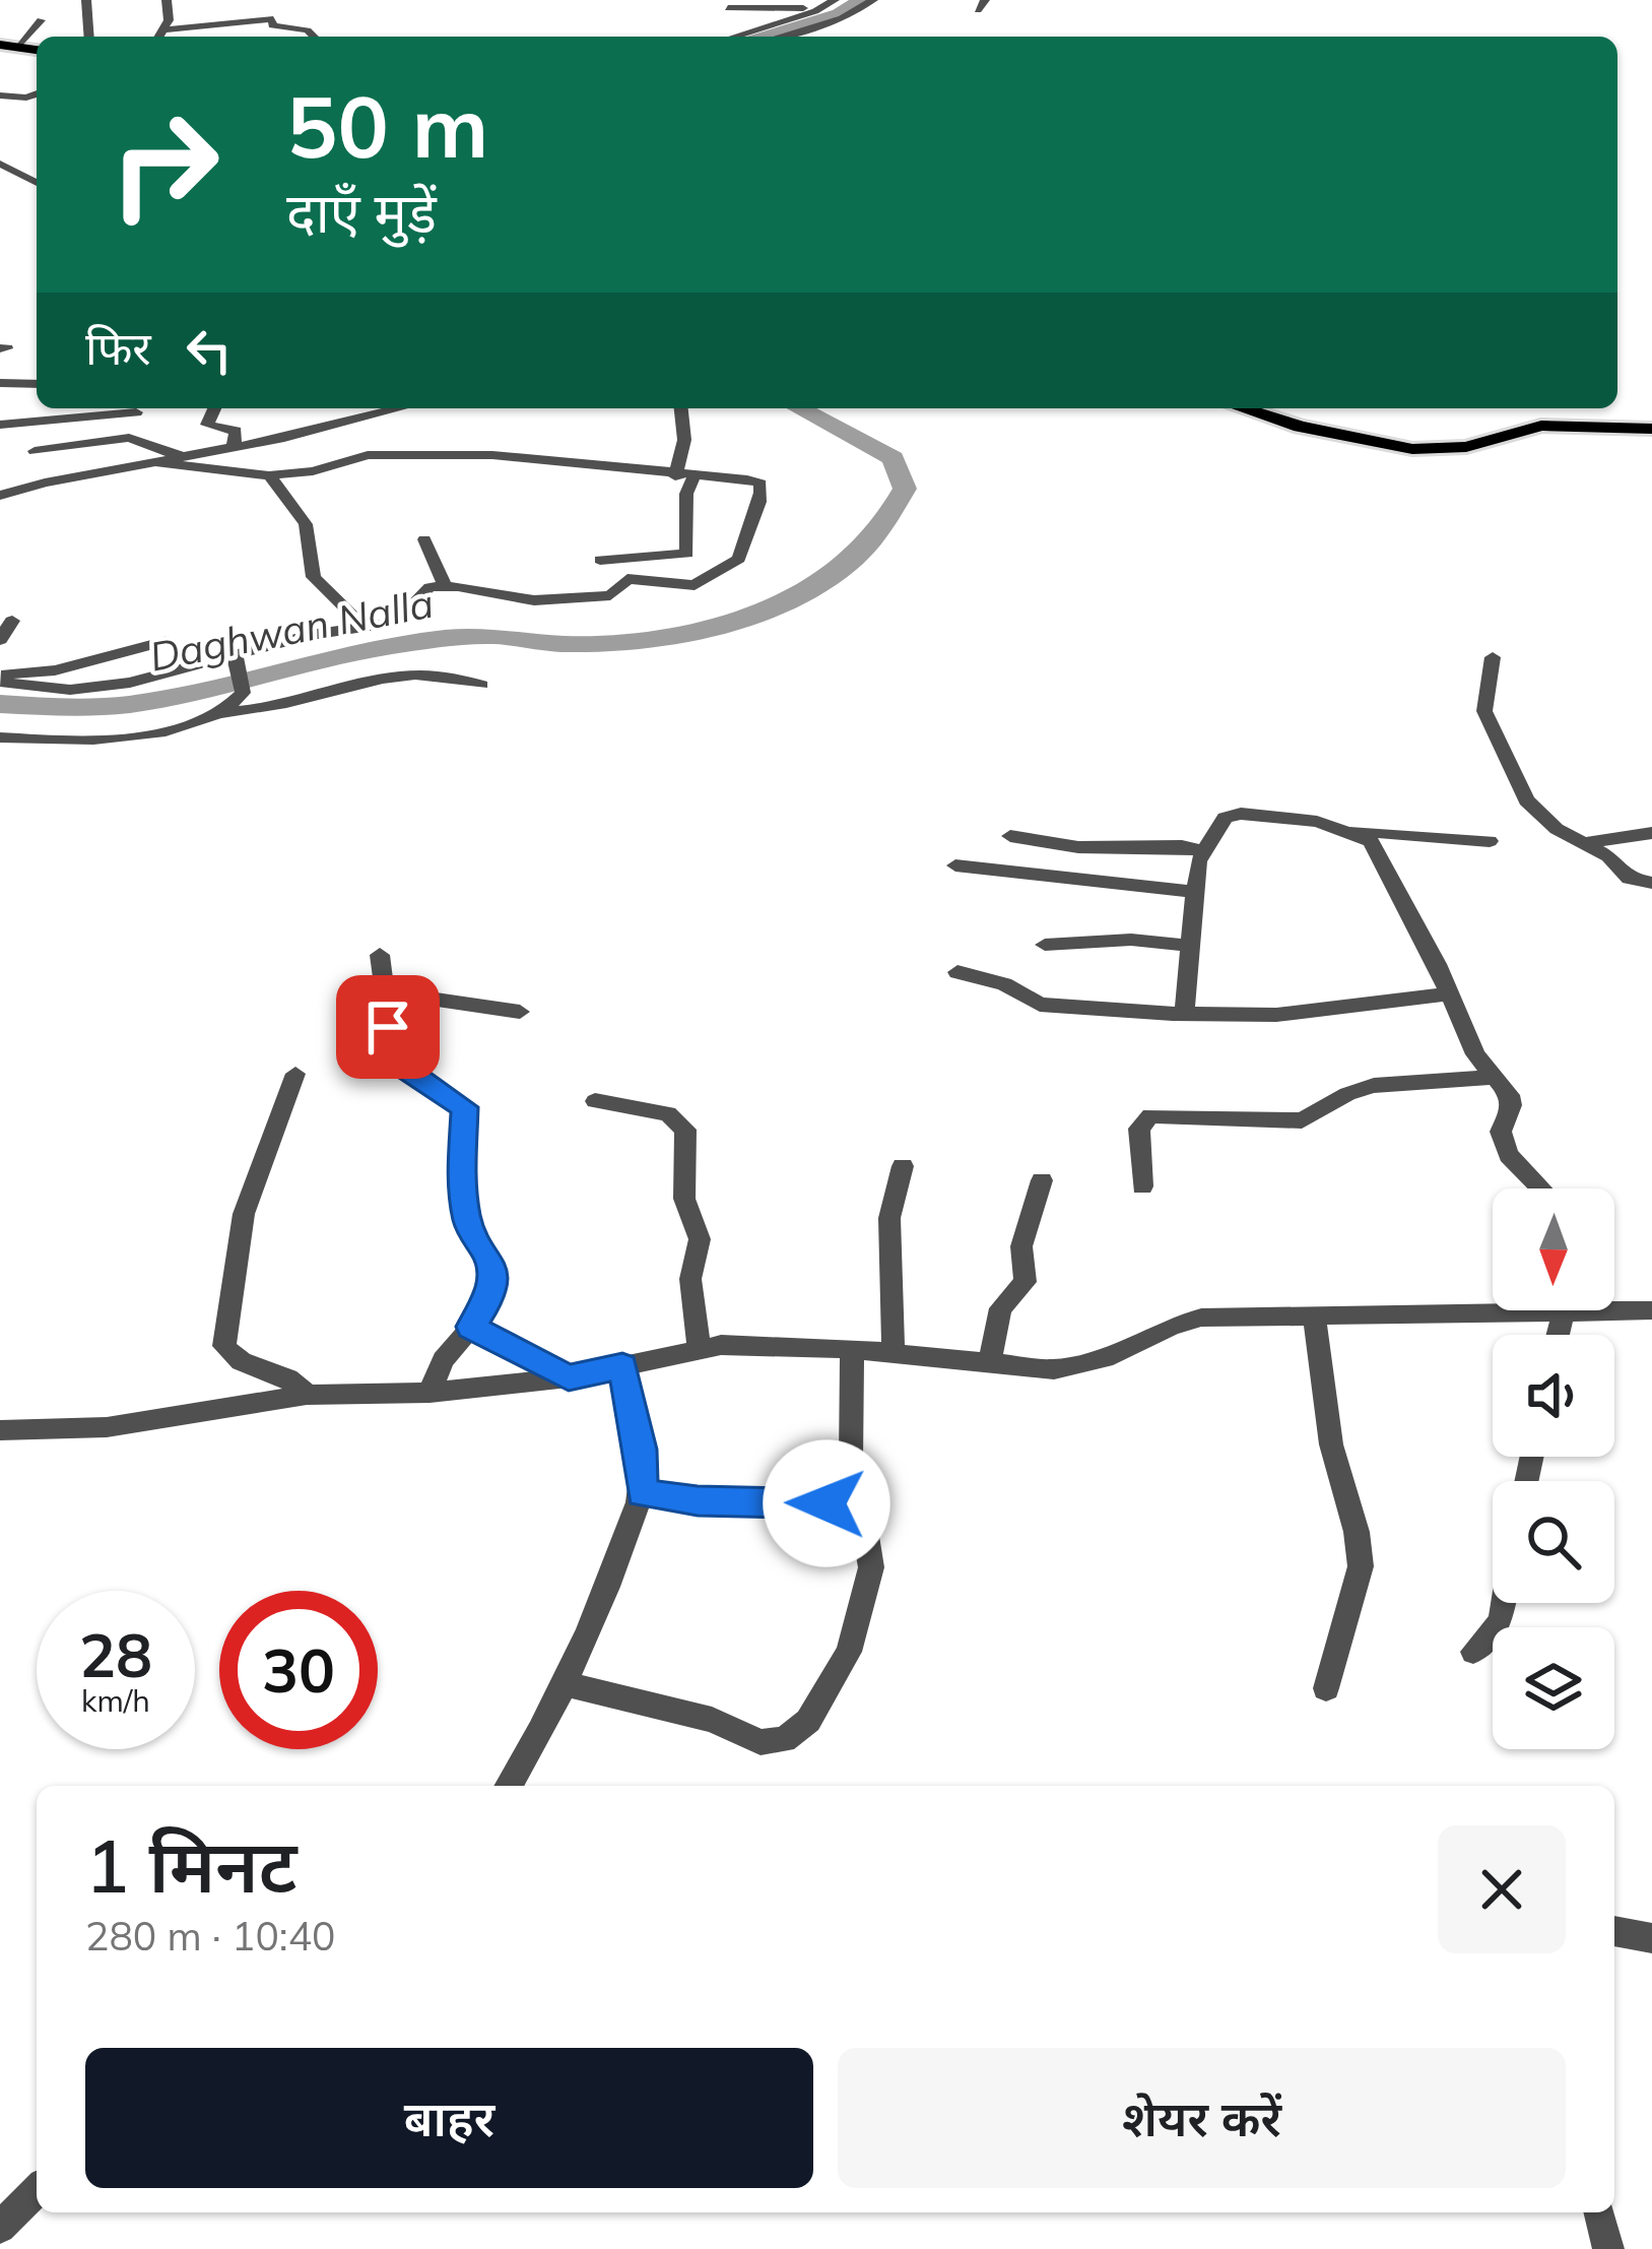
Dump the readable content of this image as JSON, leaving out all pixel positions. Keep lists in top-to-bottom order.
{
  "water": ["Daghwan Nalla"],
  "north": "bottom",
  "page": {
    "turn": ["50 m", "दाएँ मुड़ें"],
    "then": "फिर",
    "speed": "28 km/h",
    "limit": "30",
    "heading": ["1 मिनट", "280 m · 10:40"],
    "buttons": ["बाहर", "शेयर करें"]
  }
}
